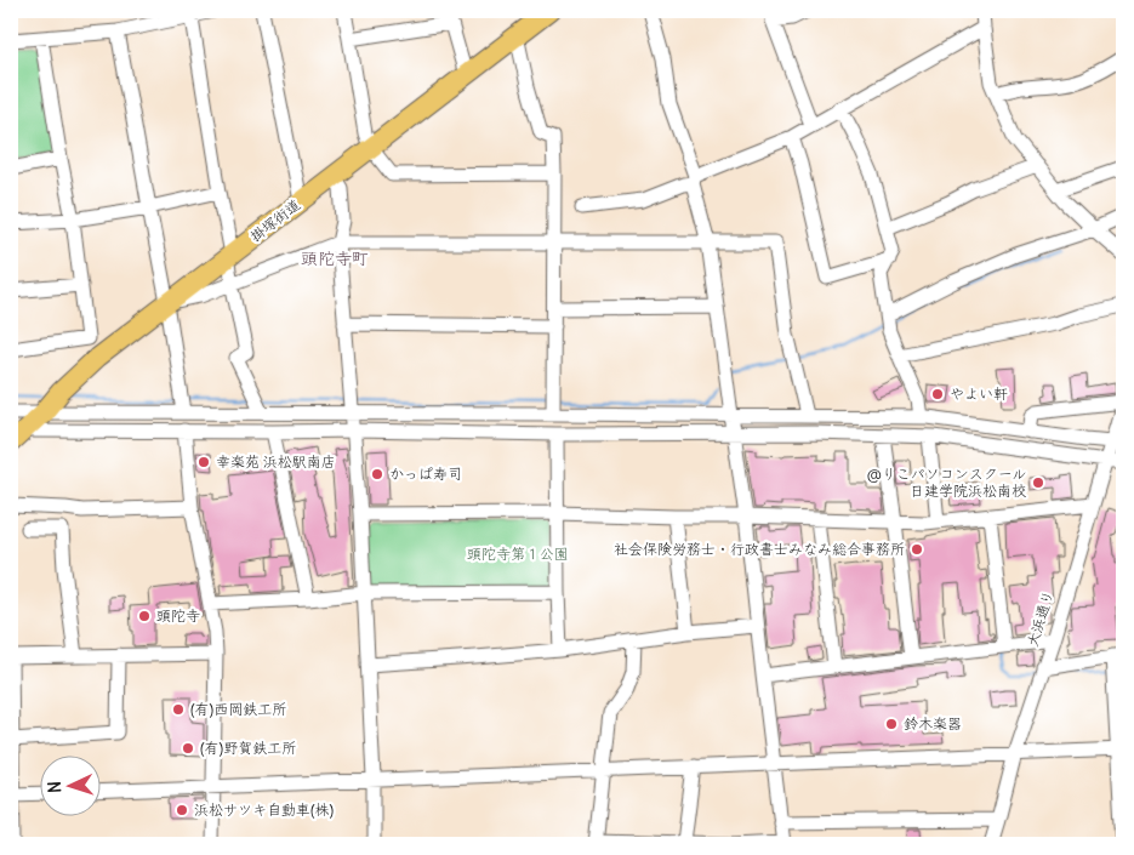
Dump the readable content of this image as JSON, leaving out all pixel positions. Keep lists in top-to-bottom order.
{
  "streets": {
    "highway": ["掛塚街道"],
    "street": ["大浜通り"]
  },
  "districts": ["頭陀寺町"],
  "parks": ["頭陀寺第１公園"],
  "places": [
    "やよい軒",
    "幸楽苑 浜松駅南店",
    "かっぱ寿司",
    "@りこパソコンスクール 日建学院浜松南校",
    "社会保険労務士・行政書士みなみ総合事務所",
    "頭陀寺",
    "(有)西岡鉄工所",
    "鈴木楽器",
    "(有)野賀鉄工所",
    "浜松サツキ自動車(株)"
  ],
  "north": "left"
}
